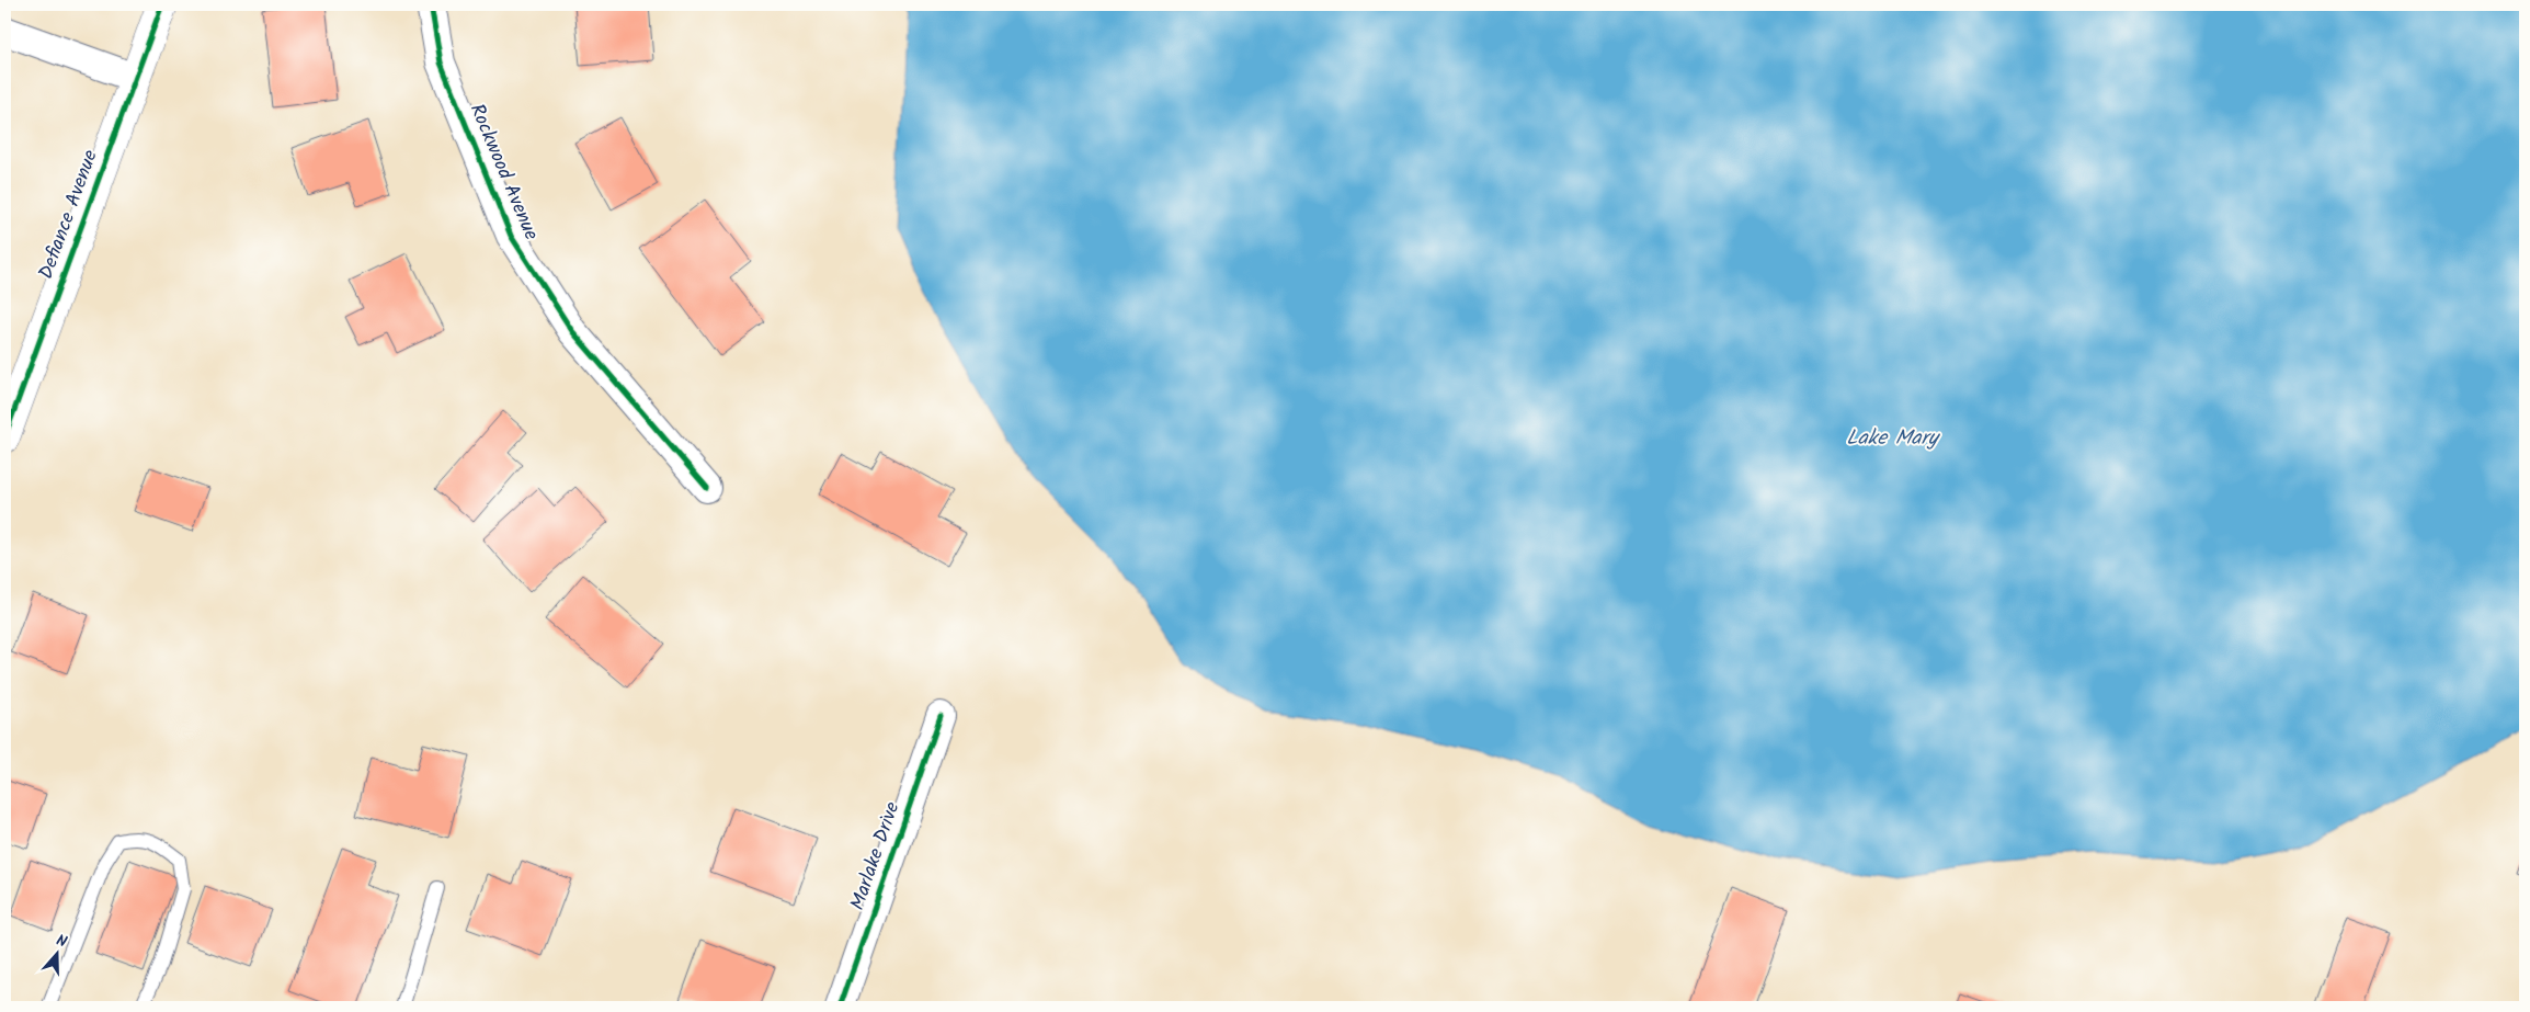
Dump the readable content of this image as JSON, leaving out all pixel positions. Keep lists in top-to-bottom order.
{
  "streets": {
    "street": ["Rockwood Avenue", "Defiance Avenue", "Marlake Drive"]
  },
  "water": ["Lake Mary"],
  "north": "top"
}
